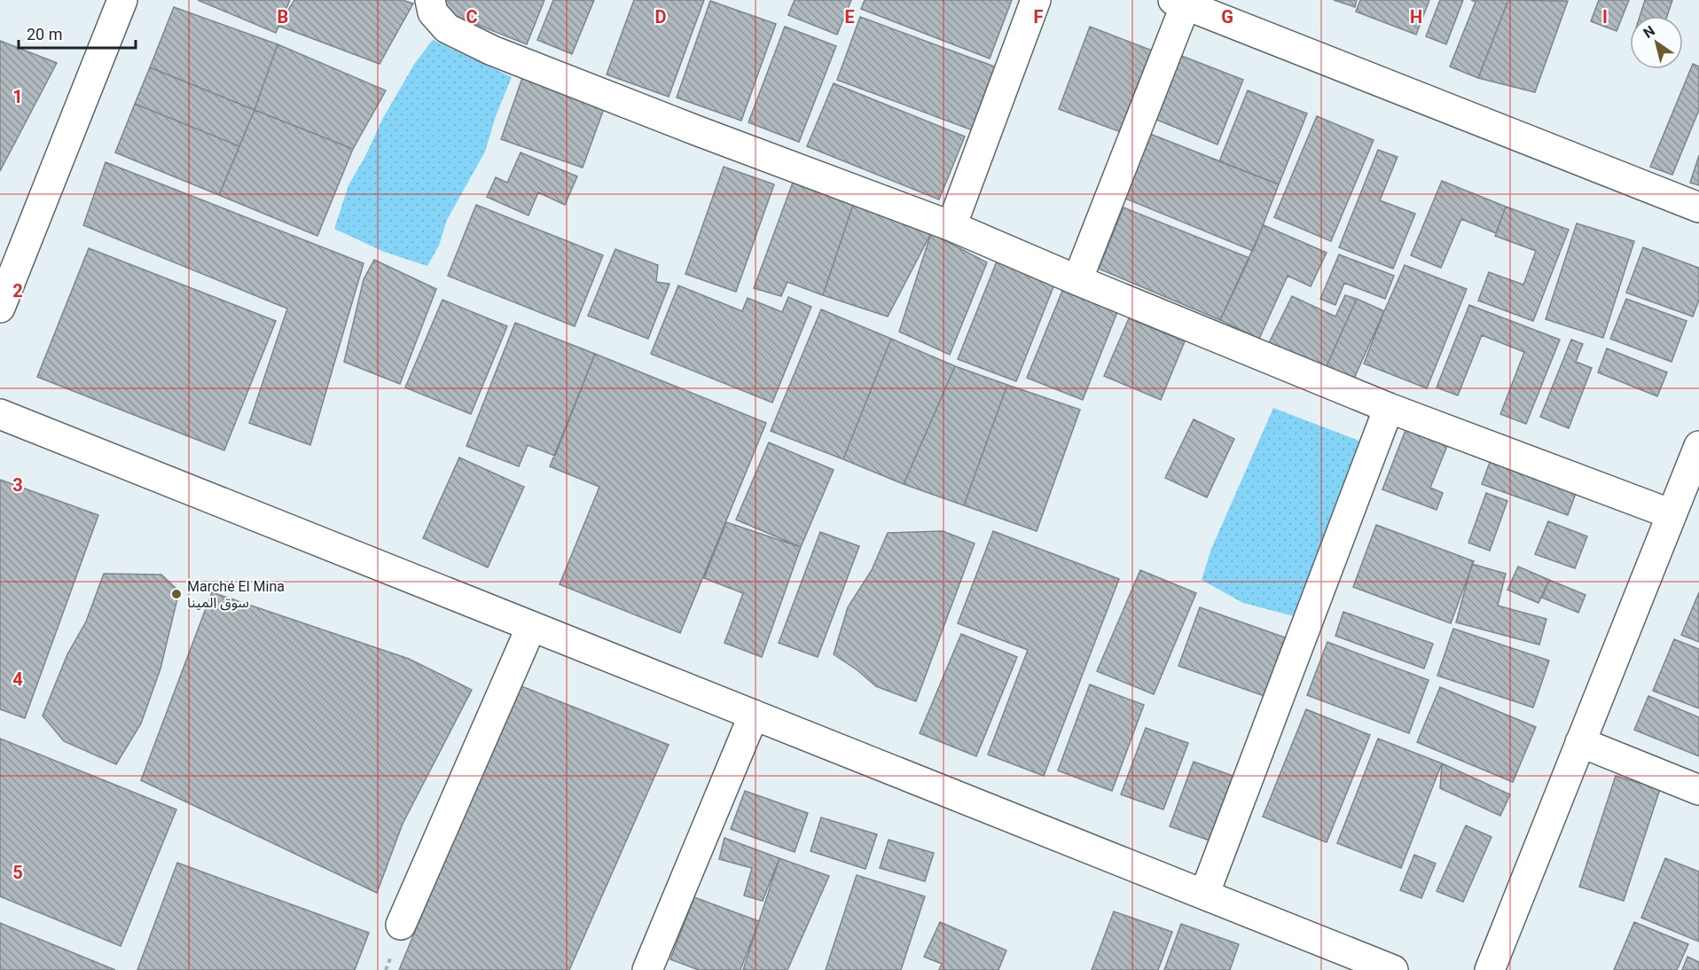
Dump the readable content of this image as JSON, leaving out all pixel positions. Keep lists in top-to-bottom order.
{
  "places": ["Marché El Mina سوق المينا"],
  "scale_bar": "20 m",
  "north": "top left",
  "grid": {
    "columns": [
      "B",
      "C",
      "D",
      "E",
      "F",
      "G",
      "H",
      "I"
    ],
    "rows": [
      "1",
      "2",
      "3",
      "4",
      "5"
    ]
  }
}
